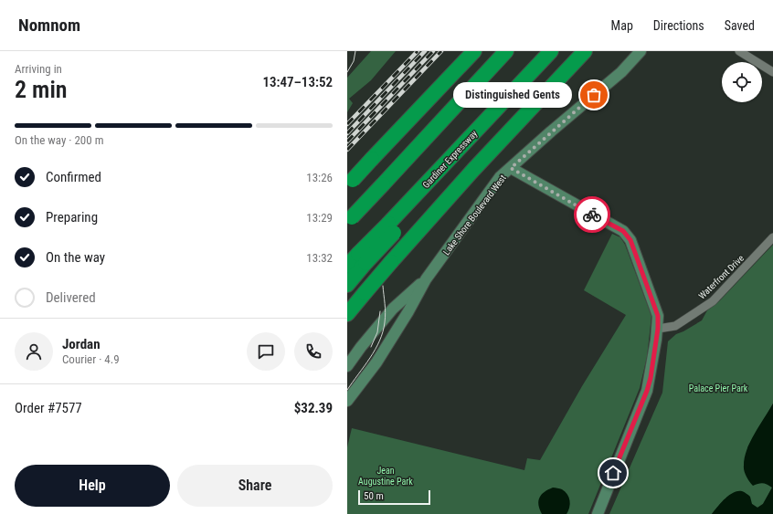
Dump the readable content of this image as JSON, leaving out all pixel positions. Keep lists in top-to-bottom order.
{
  "streets": {
    "highway": ["Gardiner Expressway"],
    "main road": ["Lake Shore Boulevard West"],
    "street": ["Waterfront Drive"]
  },
  "parks": ["Palace Pier Park", "Jean Augustine Park"],
  "places": ["Distinguished Gents"],
  "scale_bar": "50 m",
  "page": {
    "header": "Nomnom",
    "nav": ["Map", "Directions", "Saved"],
    "heading": ["2 min", "Arriving in", "13:47–13:52"],
    "panel": [
      "Jordan",
      "Courier · 4.9",
      "Order #7577",
      "$32.39"
    ],
    "bubble": "Distinguished Gents",
    "bar": "On the way · 200 m",
    "list": [
      ["Confirmed", "13:26"],
      ["Preparing", "13:29"],
      ["On the way", "13:32"],
      "Delivered"
    ],
    "buttons": ["Help", "Share"],
    "scale": "50 m"
  }
}
